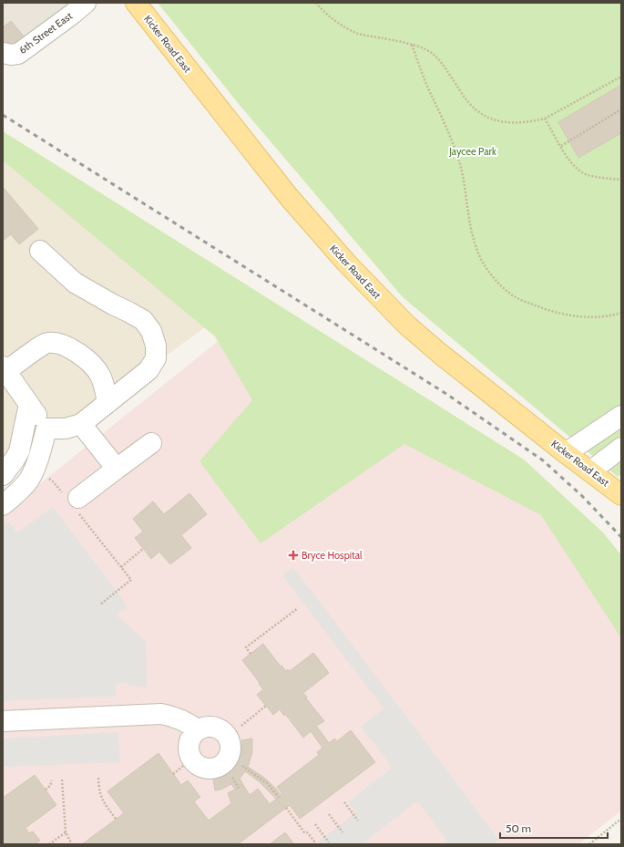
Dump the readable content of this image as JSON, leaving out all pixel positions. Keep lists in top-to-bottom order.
{
  "streets": {
    "main road": ["Kicker Road East"],
    "street": ["6th Street East"]
  },
  "parks": ["Jaycee Park"],
  "places": {
    "health": ["Bryce Hospital"]
  },
  "scale_bar": "50 m"
}
